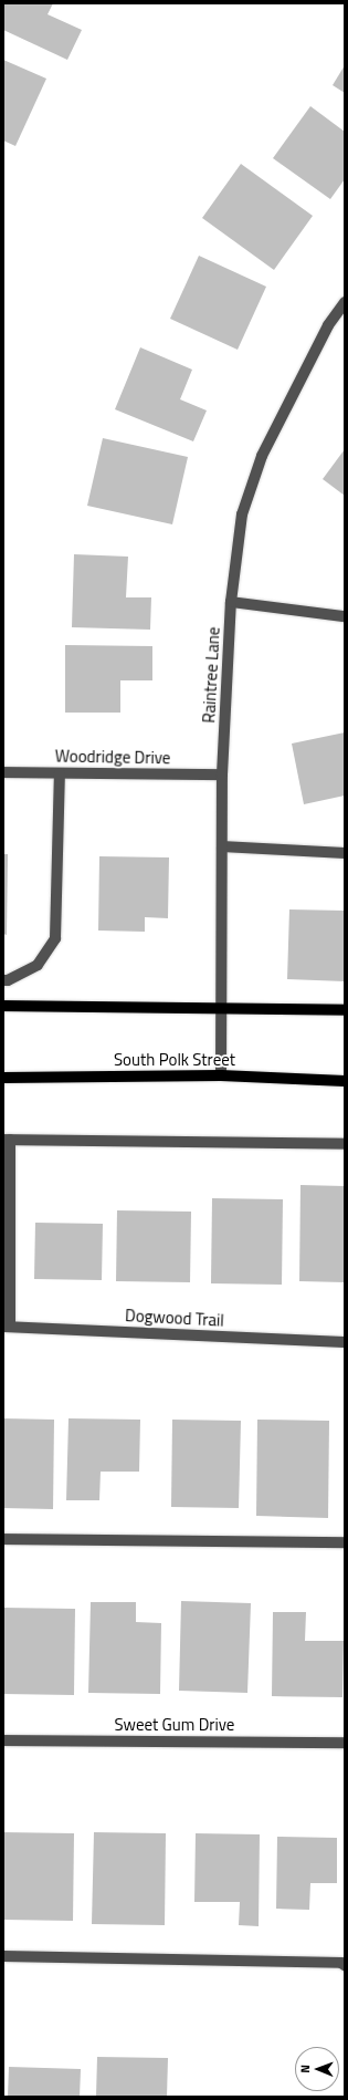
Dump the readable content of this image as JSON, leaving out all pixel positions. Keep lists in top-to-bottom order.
{
  "streets": {
    "main road": ["South Polk Street"],
    "street": [
      "Raintree Lane",
      "Woodridge Drive",
      "Dogwood Trail",
      "Sweet Gum Drive"
    ]
  },
  "crossings": [
    ["Raintree Lane", "Woodridge Drive"],
    ["Raintree Lane", "South Polk Street"]
  ],
  "north": "left"
}
